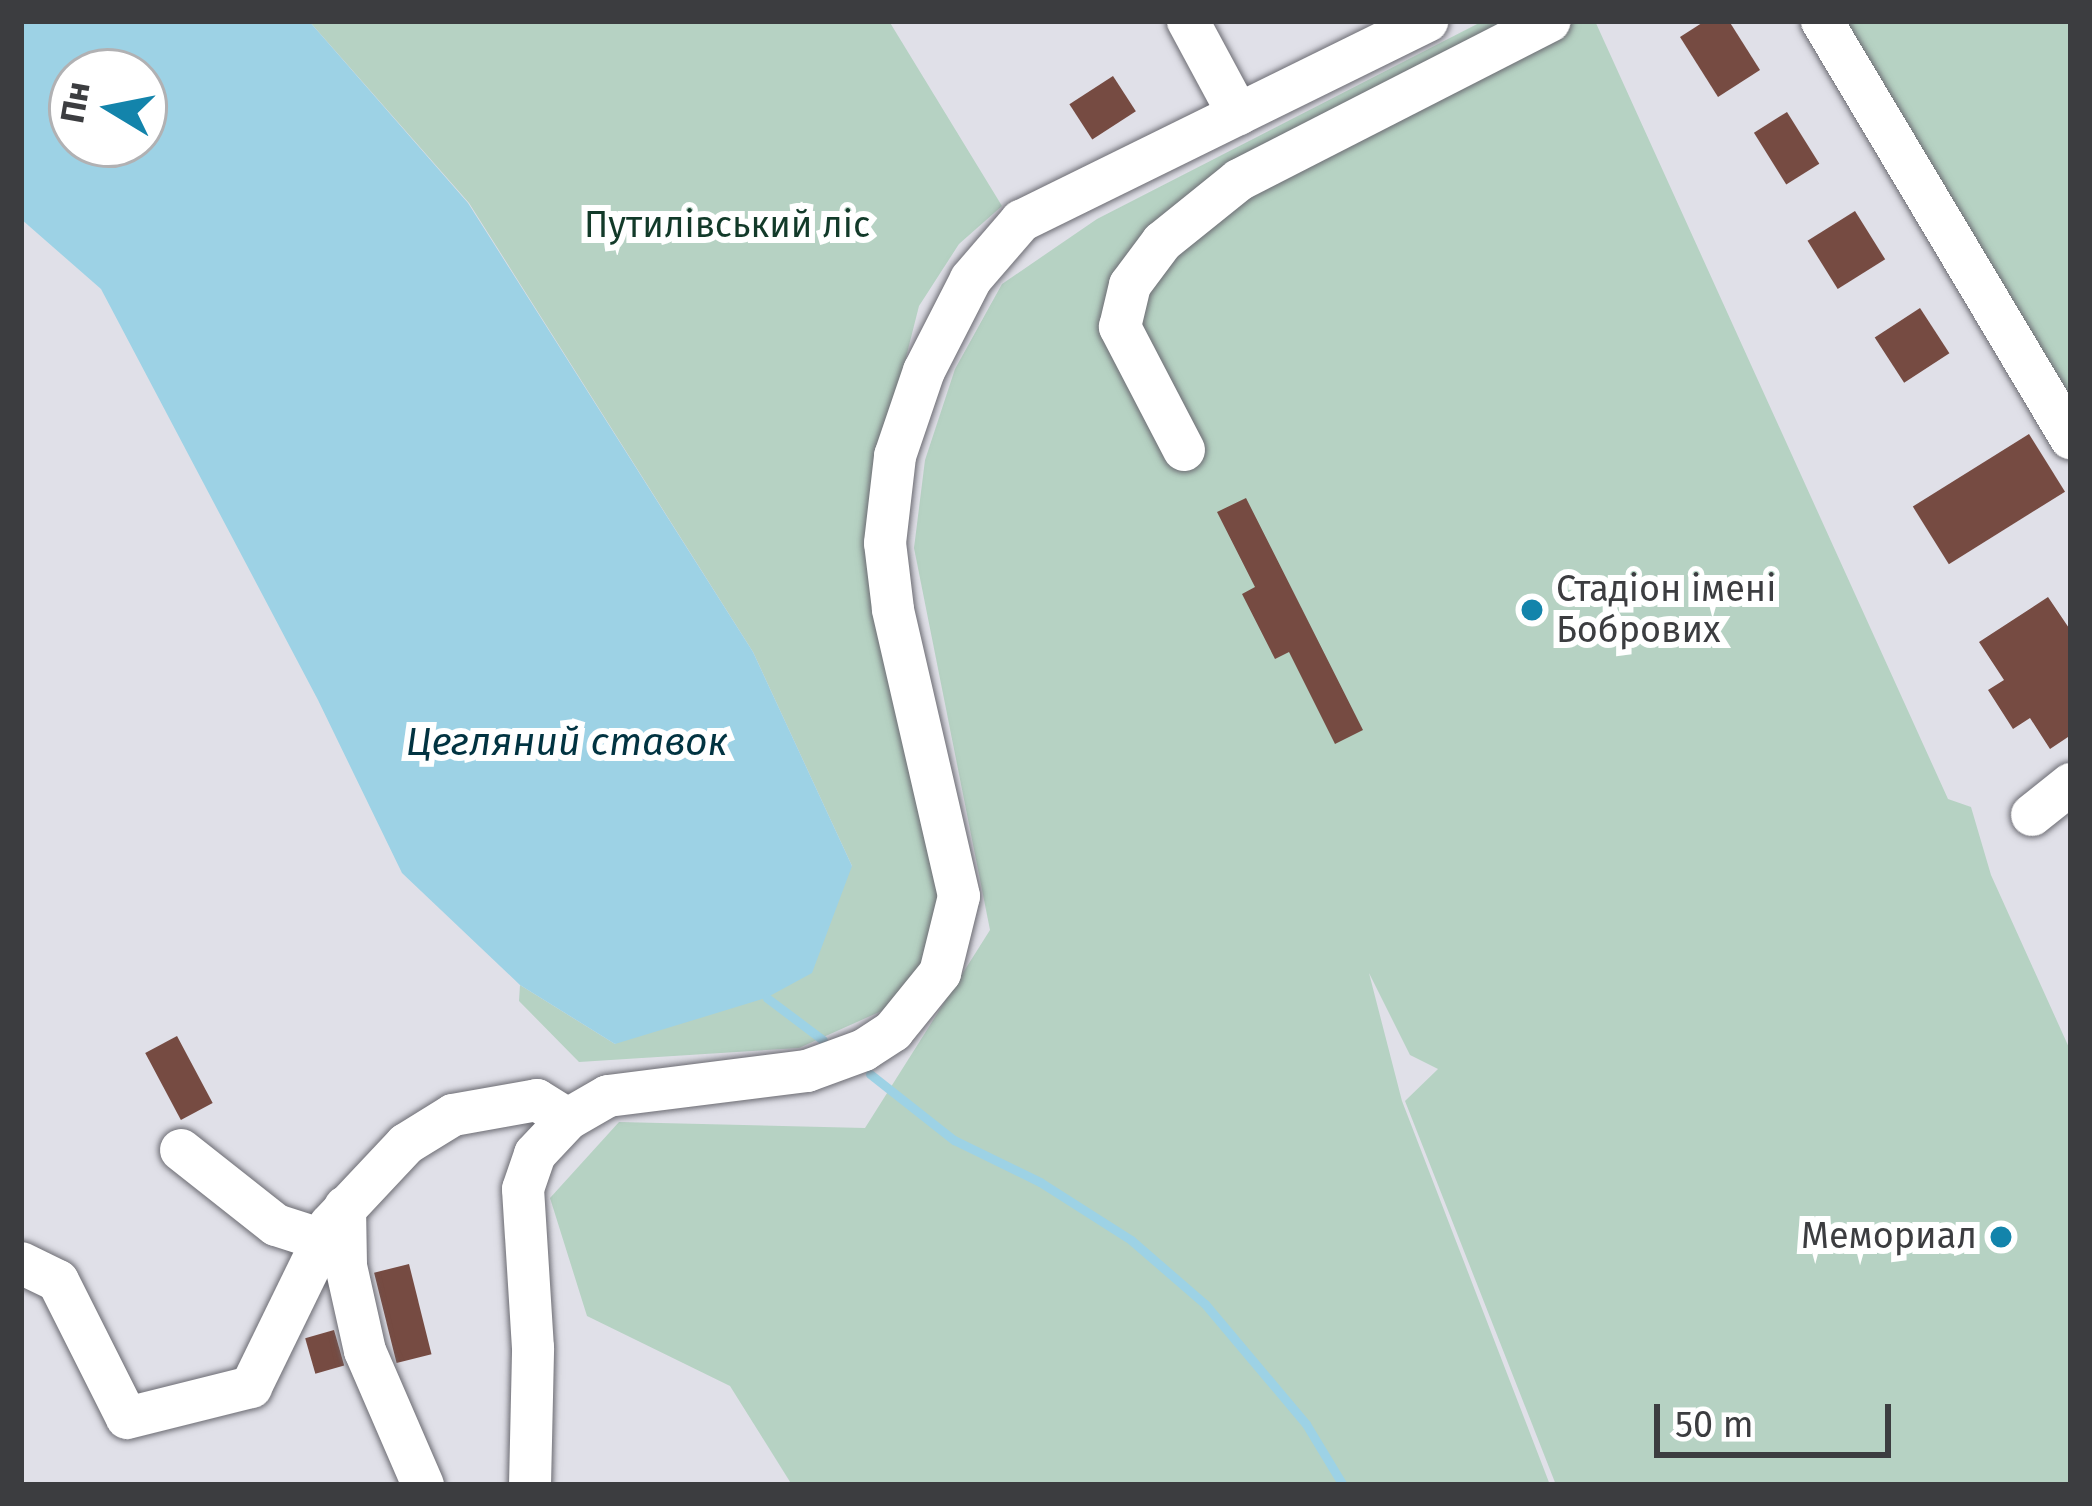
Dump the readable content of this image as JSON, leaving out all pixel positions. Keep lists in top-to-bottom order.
{
  "water": ["Цегляний ставок"],
  "parks": ["Путилівський ліс"],
  "places": ["Стадіон імені Бобрових", "Мемориал"],
  "scale_bar": "50 m",
  "north": "left"
}
